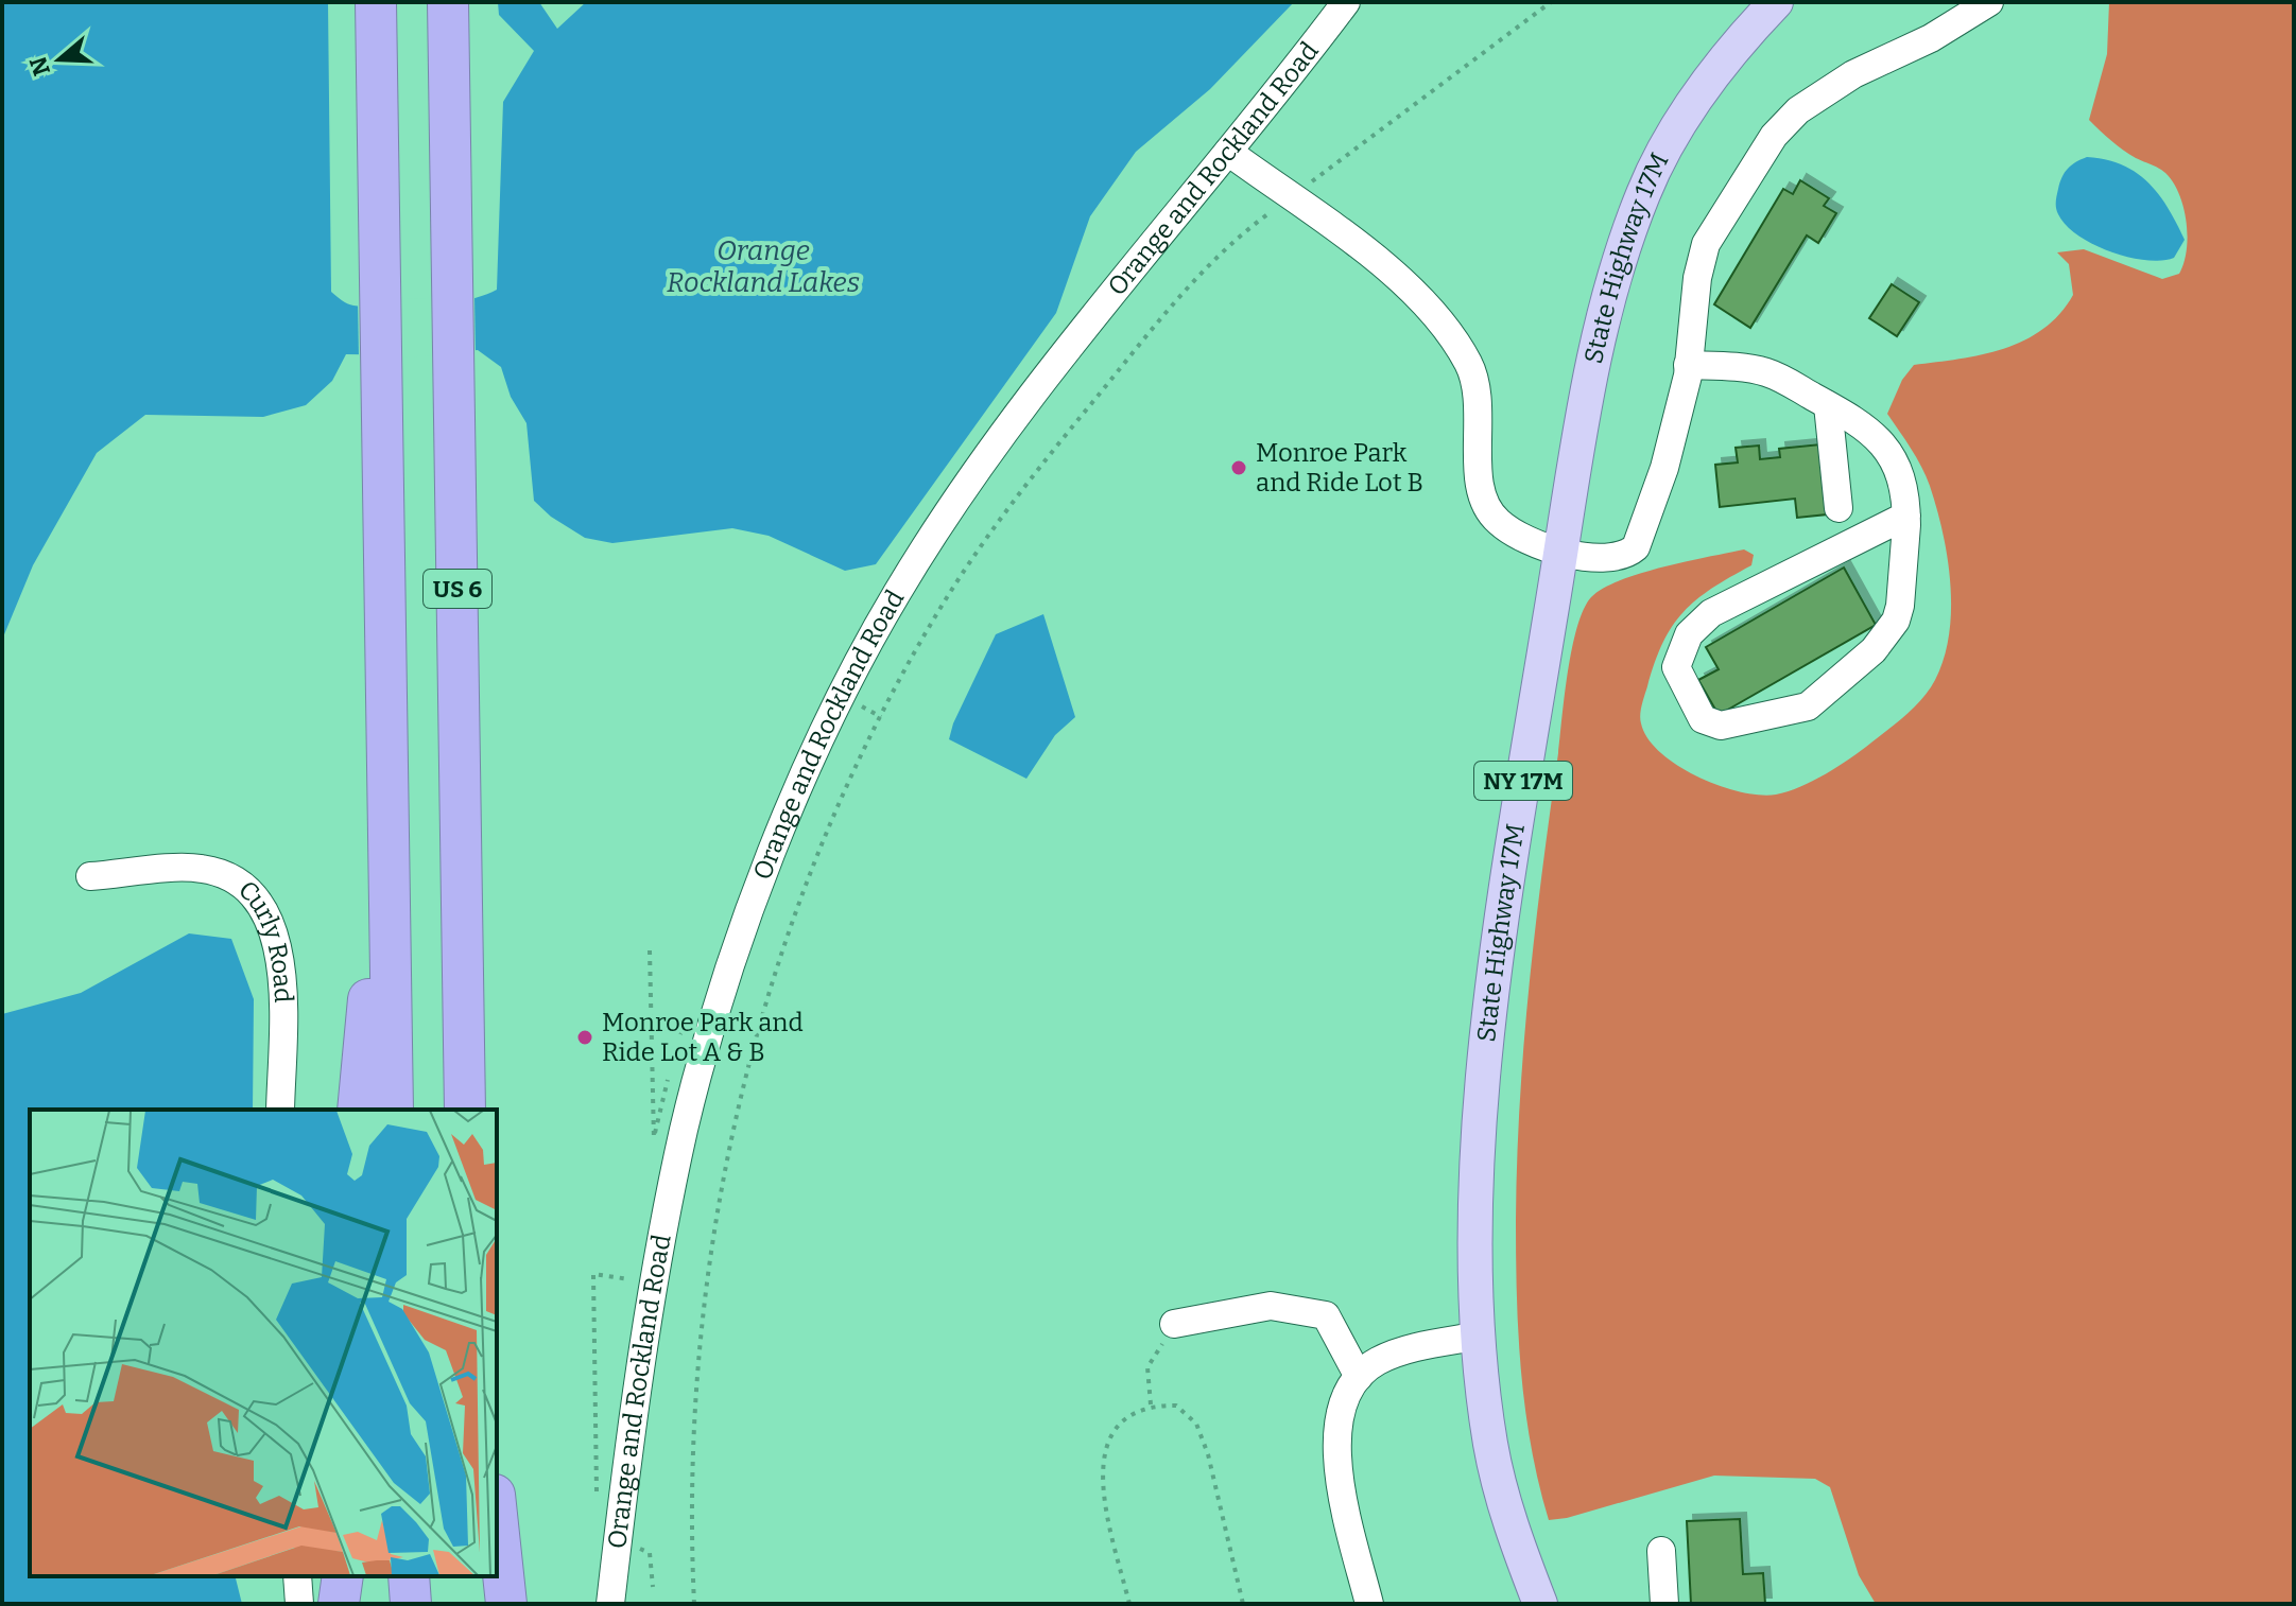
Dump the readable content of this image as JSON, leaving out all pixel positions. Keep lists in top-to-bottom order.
{
  "streets": {
    "highway": ["US 6"],
    "main road": ["State Highway 17M", "NY 17M"],
    "street": ["Orange and Rockland Road", "Curly Road"]
  },
  "water": ["Orange Rockland Lakes"],
  "places": ["Monroe Park and Ride Lot B", "Monroe Park and Ride Lot A & B"],
  "north": "left"
}
